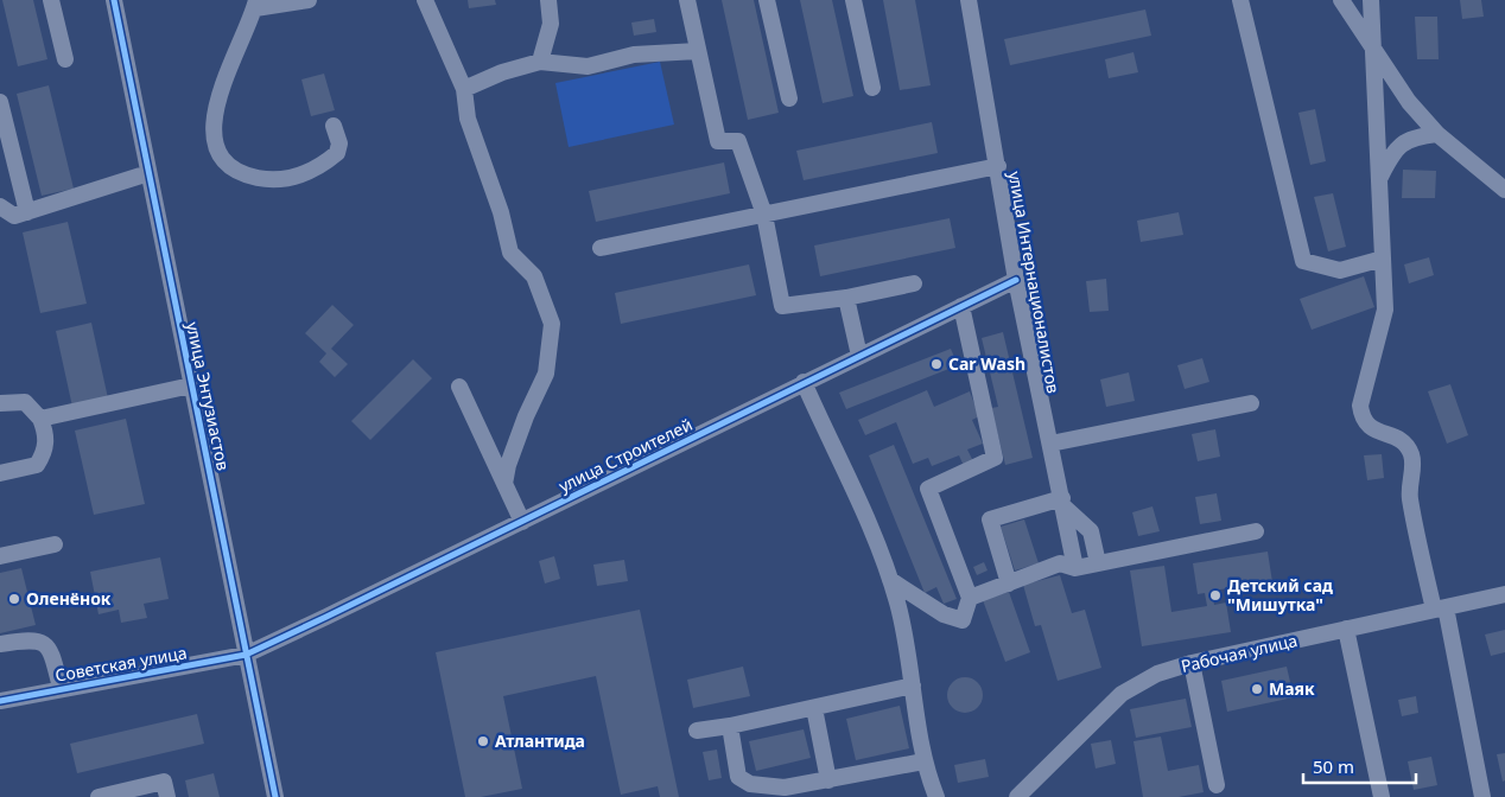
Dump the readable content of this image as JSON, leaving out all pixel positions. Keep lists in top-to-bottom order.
{
  "streets": {
    "street": [
      "улица Интернационалистов",
      "улица Энтузиастов",
      "улица Строителей",
      "Рабочая улица",
      "Советская улица"
    ]
  },
  "crossings": [
    ["улица Интернационалистов", "улица Строителей"],
    ["улица Энтузиастов", "улица Строителей"],
    ["улица Энтузиастов", "Советская улица"],
    ["улица Строителей", "Советская улица"]
  ],
  "places": [
    "Car Wash",
    "Детский сад \"Мишутка\"",
    "Оленёнок",
    "Маяк",
    "Атлантида"
  ],
  "scale_bar": "50 m"
}
